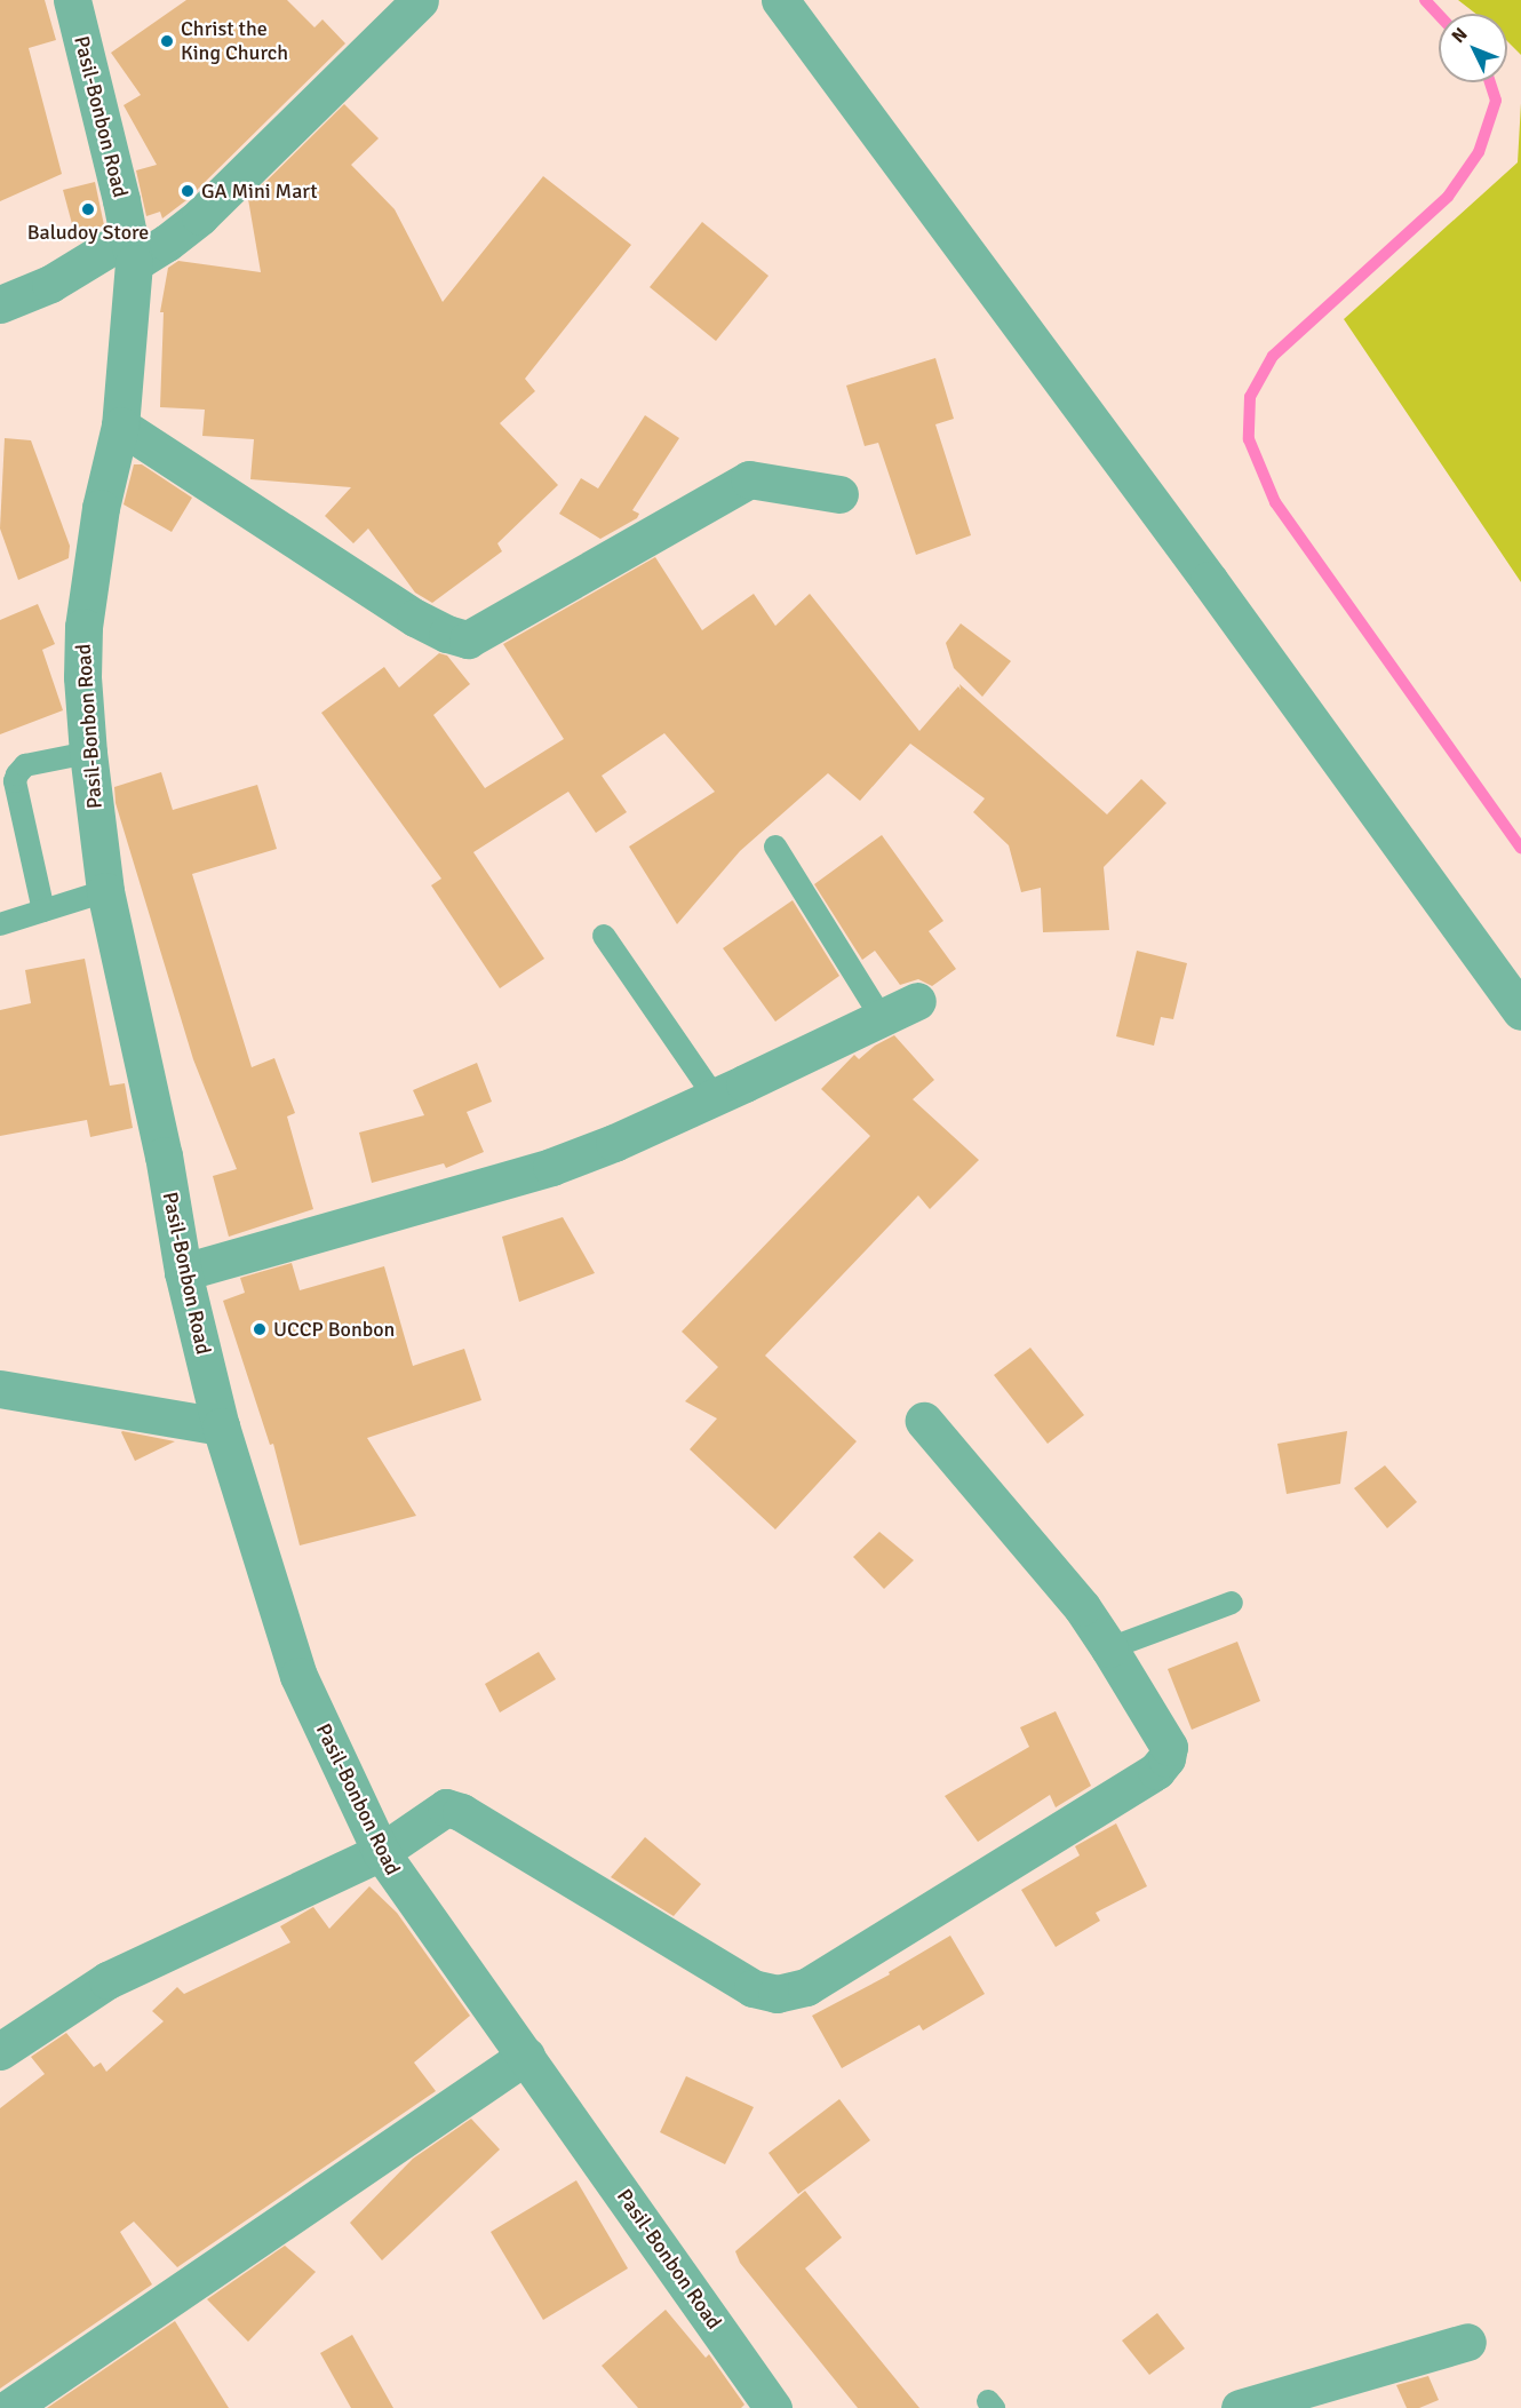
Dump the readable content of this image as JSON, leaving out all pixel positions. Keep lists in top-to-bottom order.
{
  "streets": {
    "street": ["Pasil-Bonbon Road"]
  },
  "places": [
    "Christ the King Church",
    "GA Mini Mart",
    "Baludoy Store",
    "UCCP Bonbon"
  ],
  "north": "top left"
}
